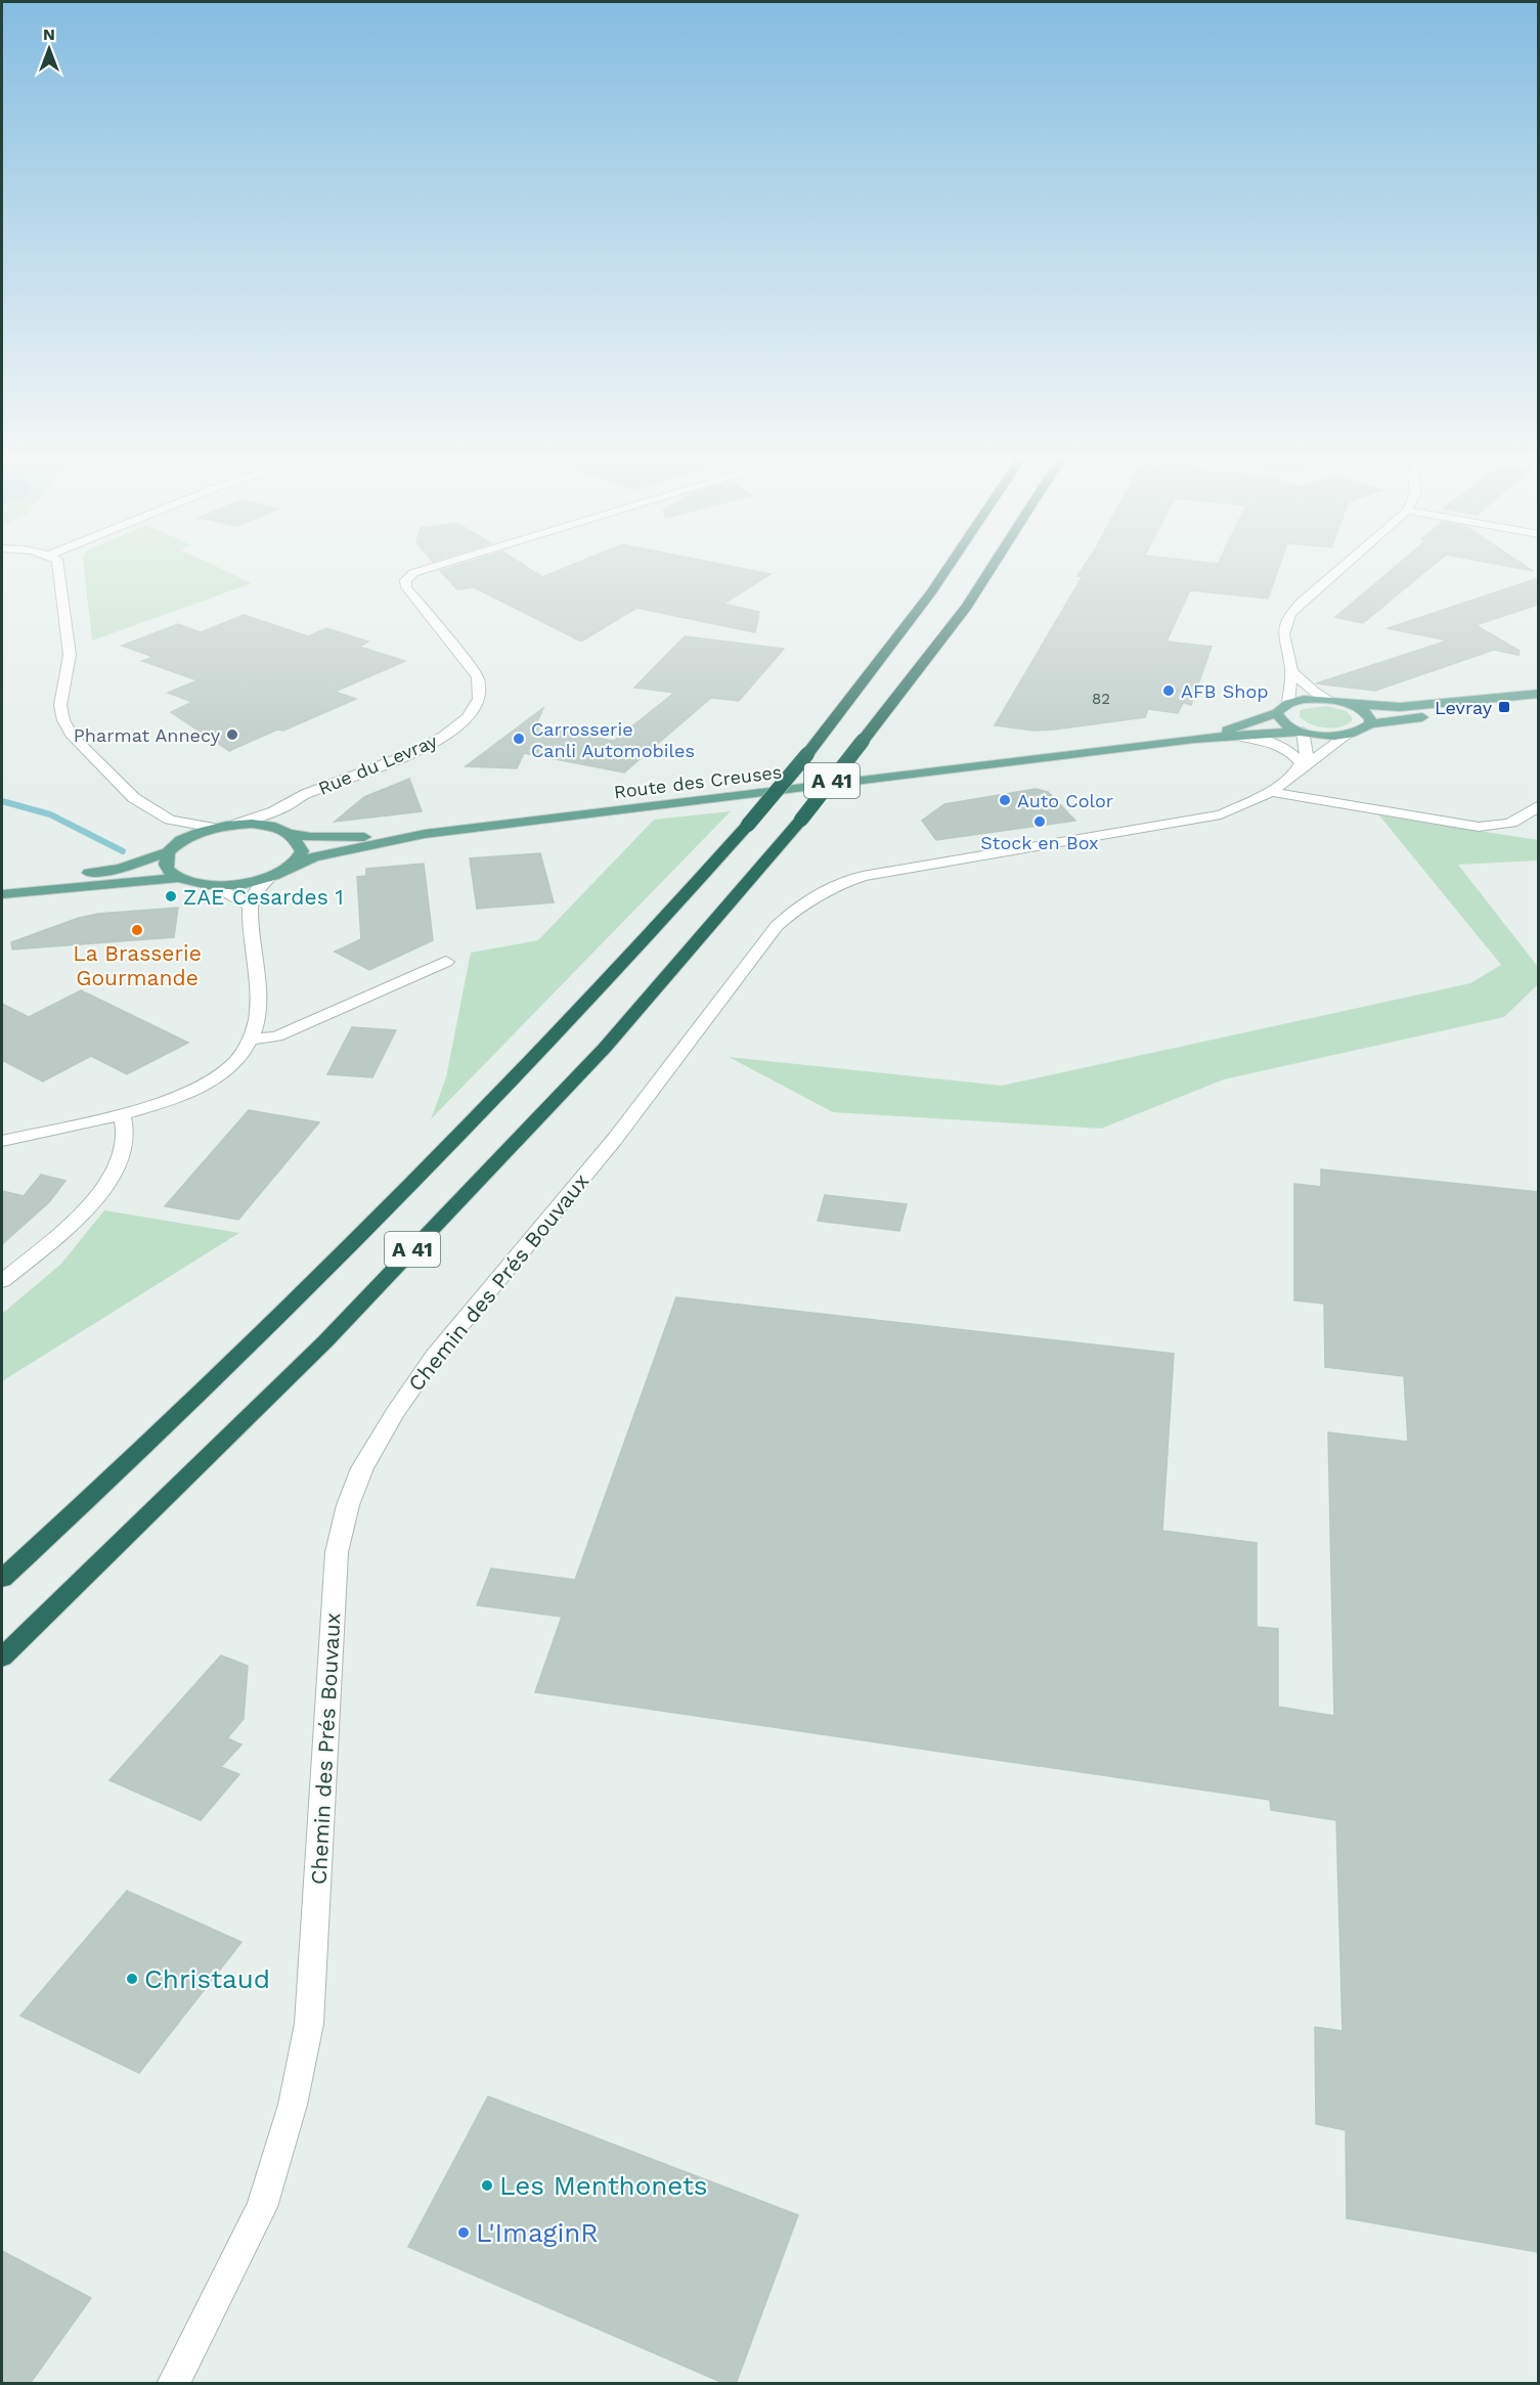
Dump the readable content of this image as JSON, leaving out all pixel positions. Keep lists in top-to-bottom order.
{
  "streets": {
    "highway": ["A 41"],
    "main road": ["Route des Creuses"],
    "street": ["Rue du Levray", "Chemin des Prés Bouvaux"]
  },
  "crossings": [
    ["Rue du Levray", "Route des Creuses"],
    ["Route des Creuses", "Chemin des Prés Bouvaux"]
  ],
  "places": {
    "other": [
      "AFB Shop",
      "Pharmat Annecy",
      "Carrosserie Canli Automobiles",
      "Auto Color",
      "Stock en Box",
      "ZAE Cesardes 1",
      "La Brasserie Gourmande",
      "Christaud",
      "Les Menthonets",
      "L'ImaginR"
    ],
    "transit": ["Levray"]
  },
  "house_numbers": ["82"],
  "north": "top"
}
